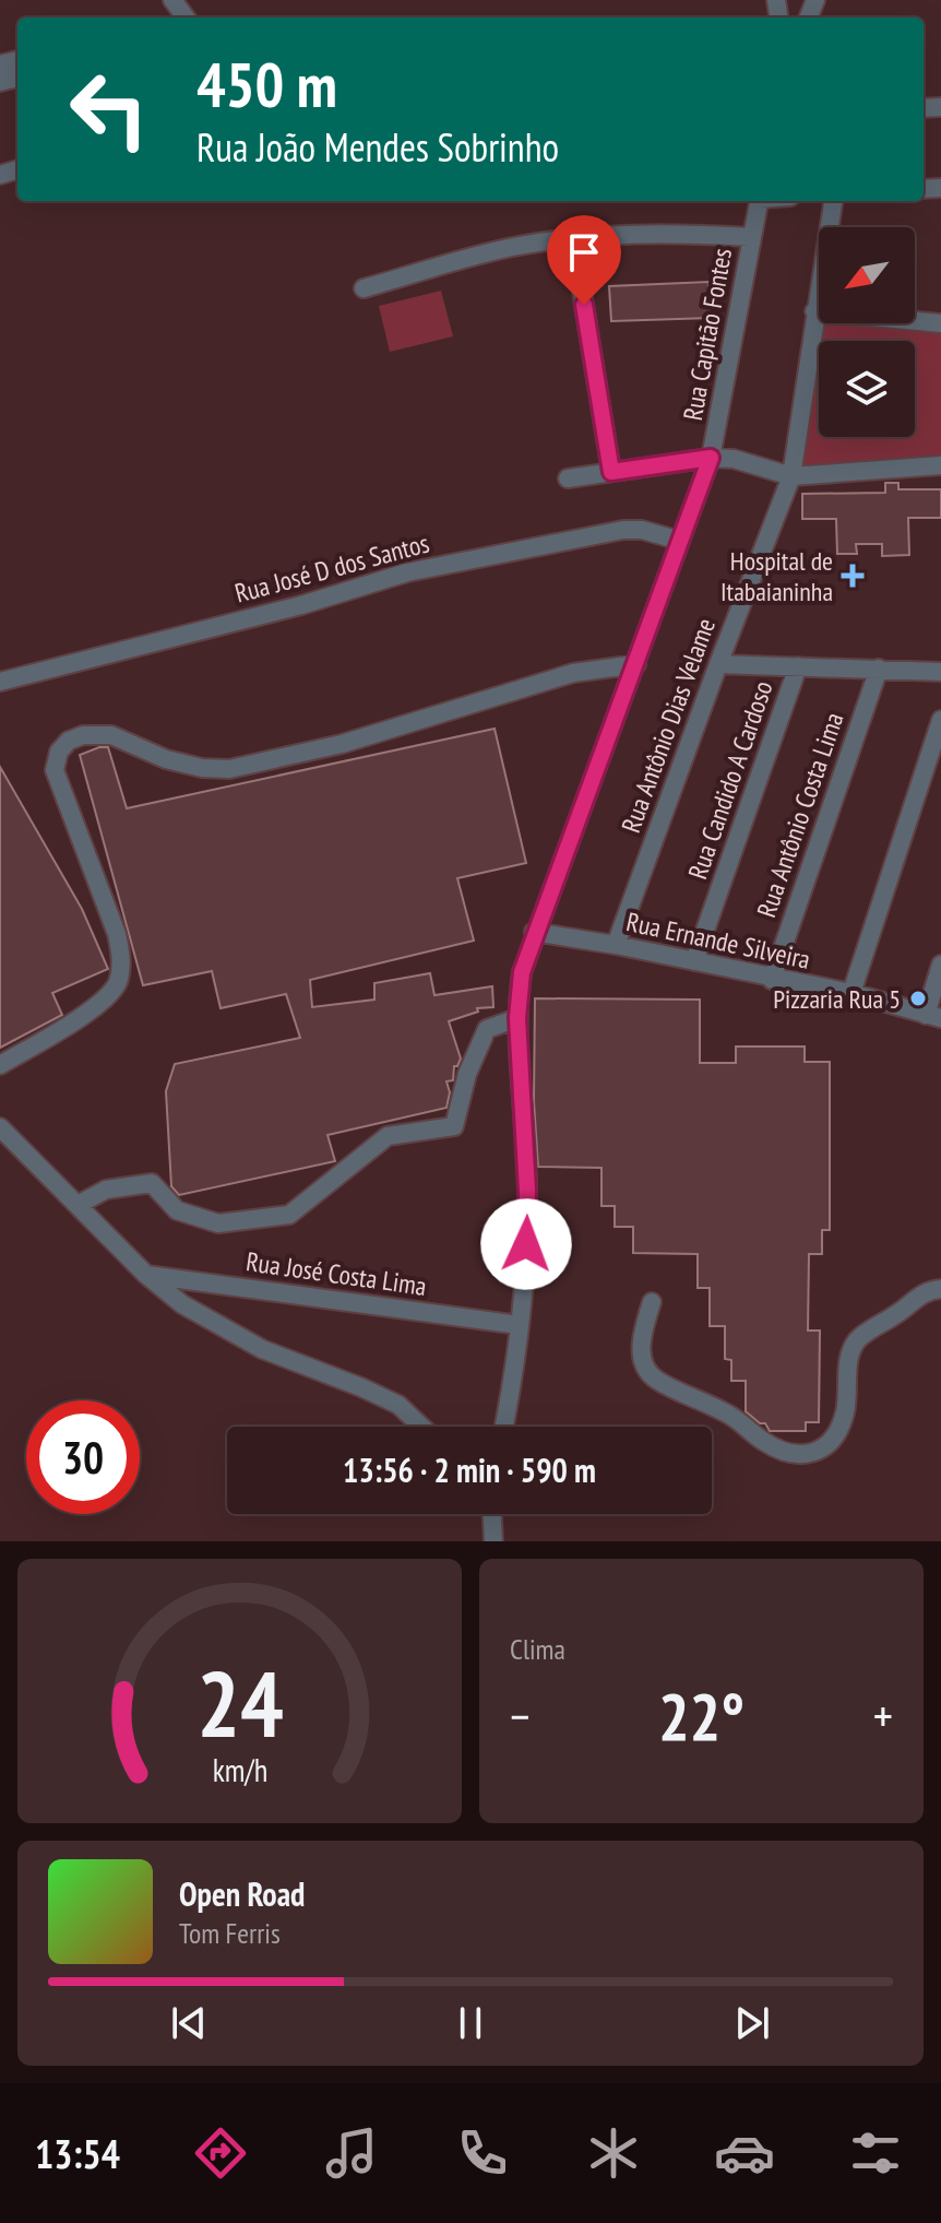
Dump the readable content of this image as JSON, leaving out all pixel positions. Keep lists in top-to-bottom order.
{
  "streets": {
    "street": [
      "Rua Capitão Fontes",
      "Rua José D dos Santos",
      "Rua Antônio Dias Velame",
      "Rua Candido A Cardoso",
      "Rua Antônio Costa Lima",
      "Rua Ernande Silveira",
      "Rua José Costa Lima"
    ]
  },
  "crossings": [
    ["Rua Capitão Fontes", "Rua José D dos Santos"],
    ["Rua Capitão Fontes", "Rua Ernande Silveira"],
    ["Rua Capitão Fontes", "Rua José Costa Lima"],
    ["Rua Antônio Dias Velame", "Rua Ernande Silveira"],
    ["Rua Candido A Cardoso", "Rua Ernande Silveira"],
    ["Rua Antônio Costa Lima", "Rua Ernande Silveira"]
  ],
  "places": {
    "health": ["Hospital de Itabaianinha"],
    "other": ["Pizzaria Rua 5"]
  },
  "north": "bottom left",
  "page": {
    "turn": ["450 m", "Rua João Mendes Sobrinho"],
    "limit": "30",
    "trip": "13:56 · 2 min · 590 m",
    "tile": "Clima",
    "heat": ["−", "22°", "+"],
    "song": ["Open Road", "Tom Ferris"],
    "tabs": "13:54",
    "gauge": ["24", "km/h"]
  }
}
